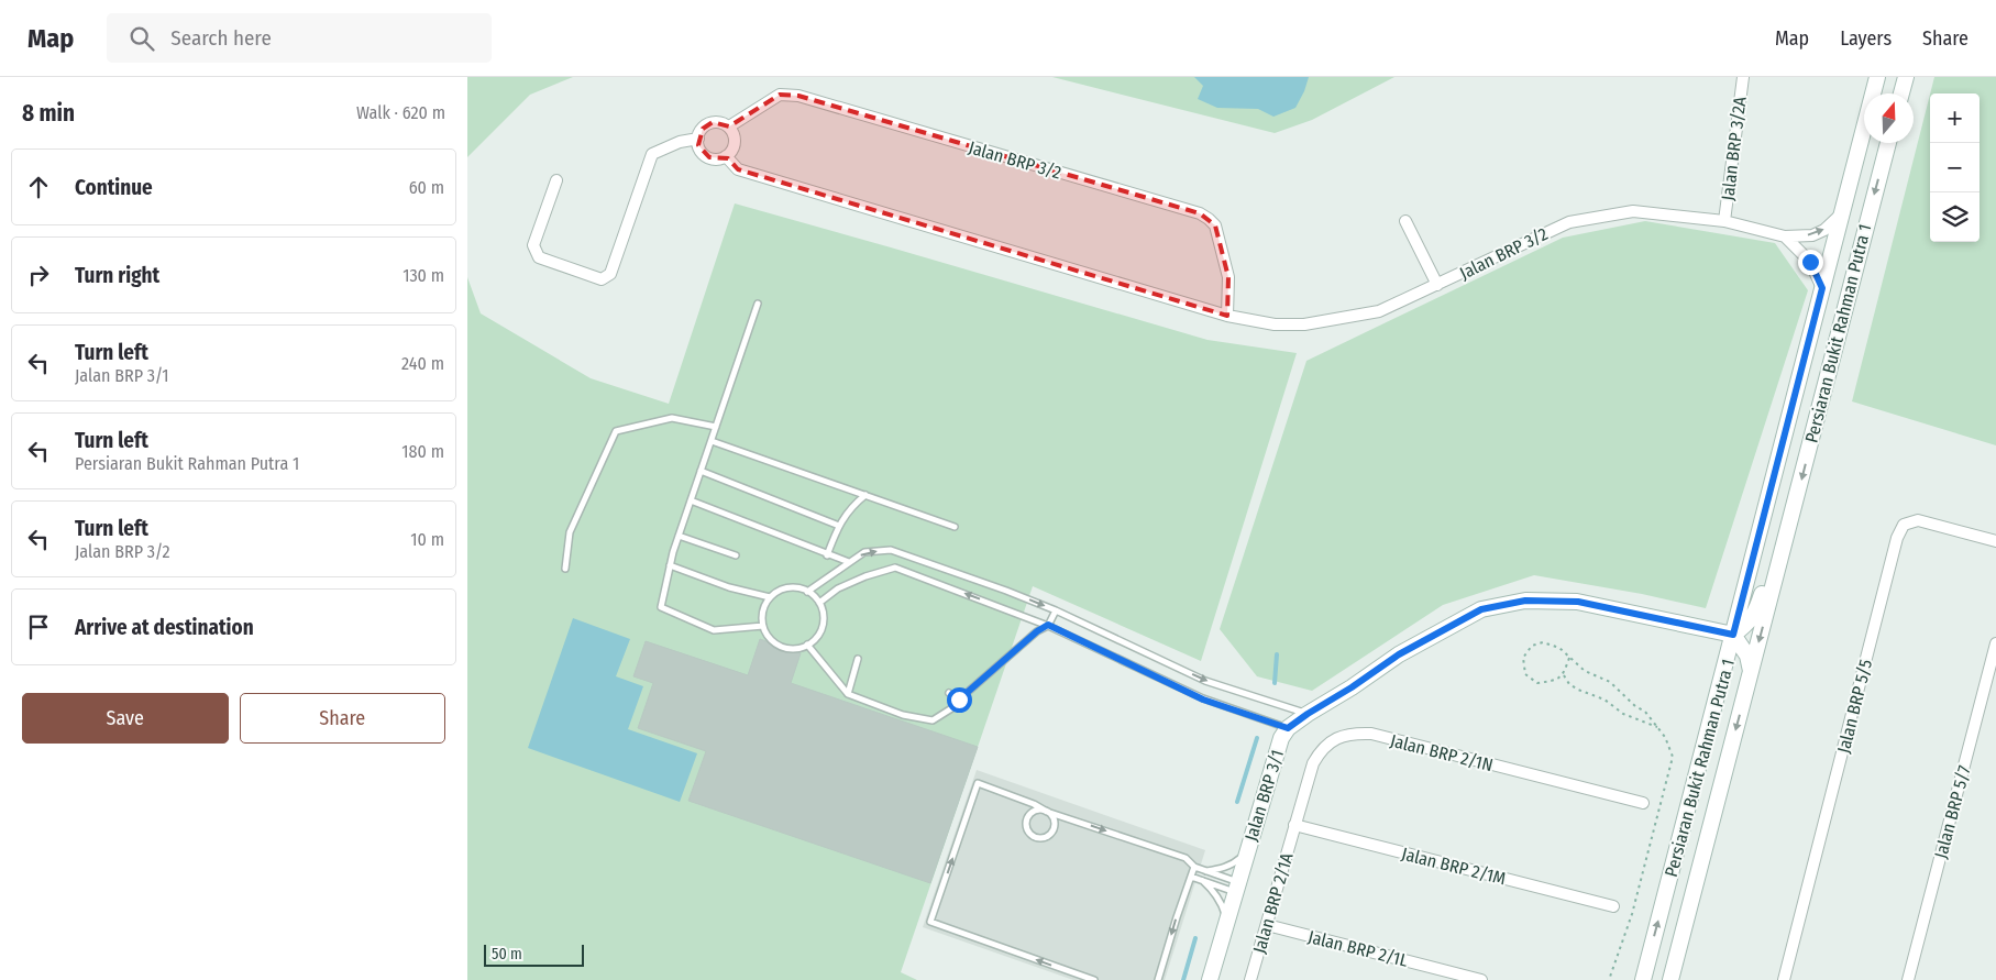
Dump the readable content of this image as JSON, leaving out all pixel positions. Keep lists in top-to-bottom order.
{
  "streets": {
    "main road": ["Persiaran Bukit Rahman Putra 1", "Jalan BRP 3/1"],
    "street": [
      "Jalan BRP 3/2A",
      "Jalan BRP 3/2",
      "Jalan BRP 5/5",
      "Jalan BRP 2/1N",
      "Jalan BRP 5/7",
      "Jalan BRP 2/1M",
      "Jalan BRP 2/1A",
      "Jalan BRP 2/1L"
    ]
  },
  "crossings": [
    ["Jalan BRP 3/2A", "Jalan BRP 3/2"],
    ["Jalan BRP 3/2", "Persiaran Bukit Rahman Putra 1"],
    ["Persiaran Bukit Rahman Putra 1", "Jalan BRP 3/1"],
    ["Jalan BRP 2/1N", "Jalan BRP 2/1M"],
    ["Jalan BRP 2/1N", "Jalan BRP 2/1A"],
    ["Jalan BRP 2/1M", "Jalan BRP 2/1A"],
    ["Jalan BRP 2/1A", "Jalan BRP 2/1L"]
  ],
  "scale_bar": "50 m",
  "north": "top",
  "page": {
    "header": "Map",
    "search": "Search here",
    "nav": ["Map", "Layers", "Share"],
    "heading": ["8 min", "Walk · 620 m"],
    "map_buttons": ["+", "−"],
    "list": [
      ["Continue", "60 m"],
      ["Turn right", "130 m"],
      ["Turn left", "Jalan BRP 3/1", "240 m"],
      ["Turn left", "Persiaran Bukit Rahman Putra 1", "180 m"],
      ["Turn left", "Jalan BRP 3/2", "10 m"],
      "Arrive at destination"
    ],
    "buttons": ["Save", "Share"],
    "scale": "50 m"
  }
}
